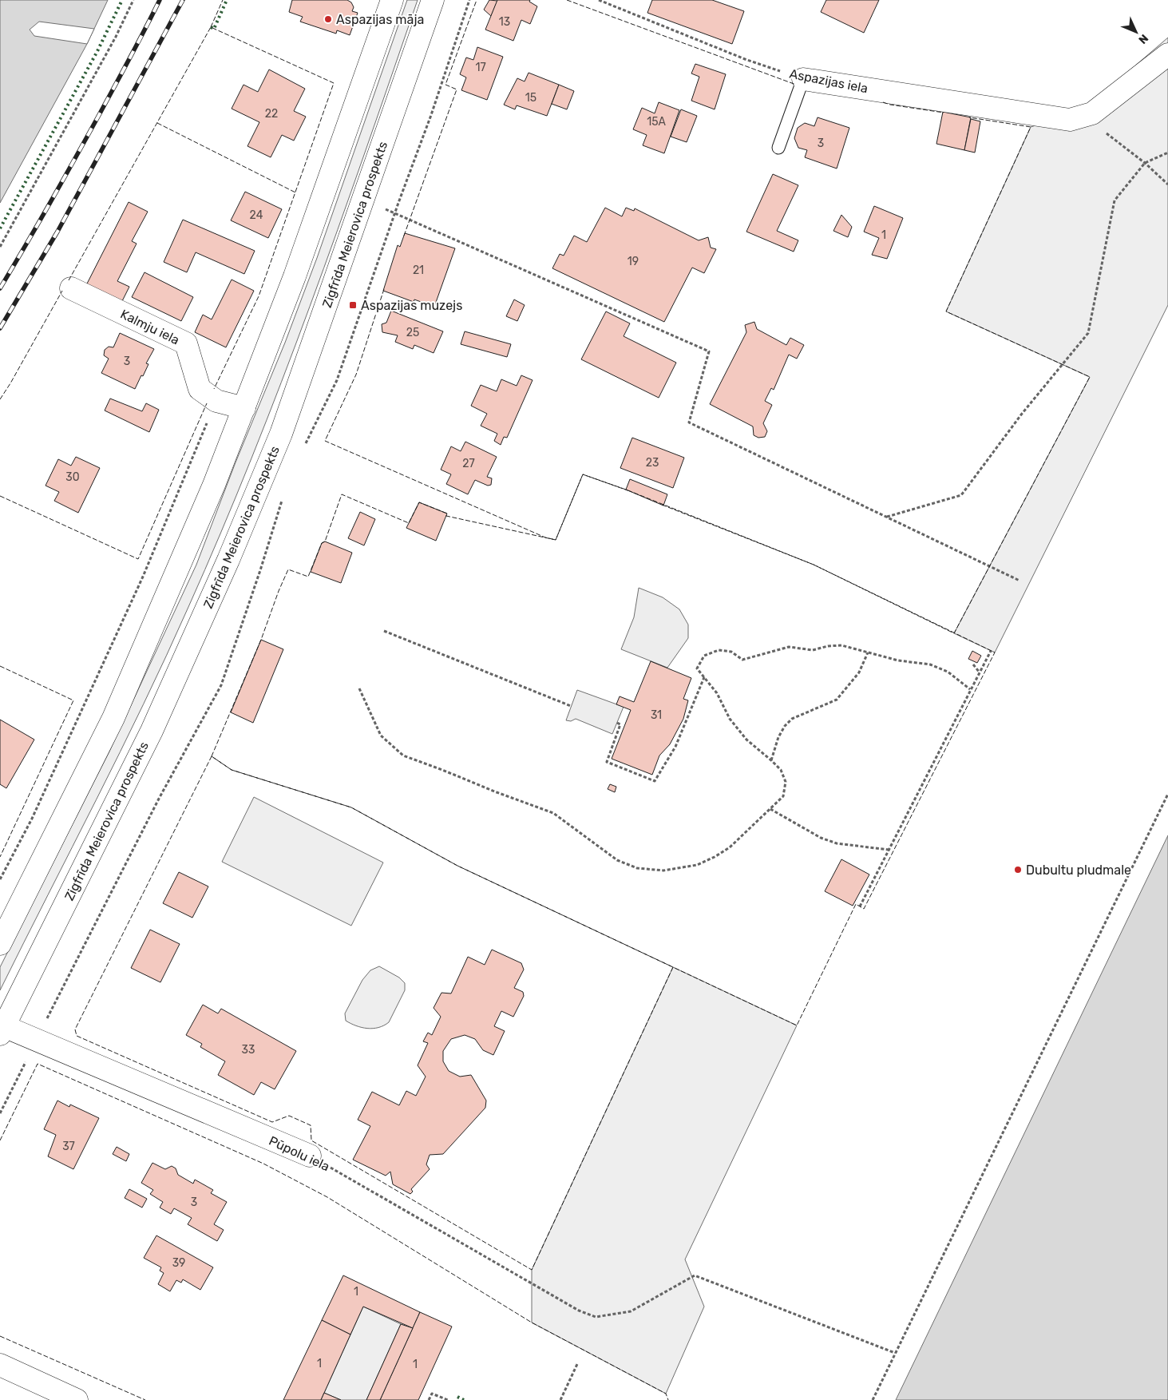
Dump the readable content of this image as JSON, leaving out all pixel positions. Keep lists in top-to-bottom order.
{
  "streets": {
    "main road": [
      "Aspazijas iela",
      "Zigfrīda Meierovica prospekts",
      "Kalmju iela",
      "Pūpolu iela"
    ]
  },
  "crossings": [
    ["Zigfrīda Meierovica prospekts", "Pūpolu iela"]
  ],
  "places": {
    "other": ["Aspazijas māja", "Dubultu pludmale"],
    "transit": ["Aspazijas muzejs"]
  },
  "house_numbers": [
    "13",
    "17",
    "15",
    "22",
    "15A",
    "3",
    "24",
    "1",
    "19",
    "21",
    "25",
    "3",
    "23",
    "27",
    "30",
    "31",
    "33",
    "37",
    "3",
    "39",
    "1",
    "1",
    "1"
  ],
  "north": "bottom right"
}
